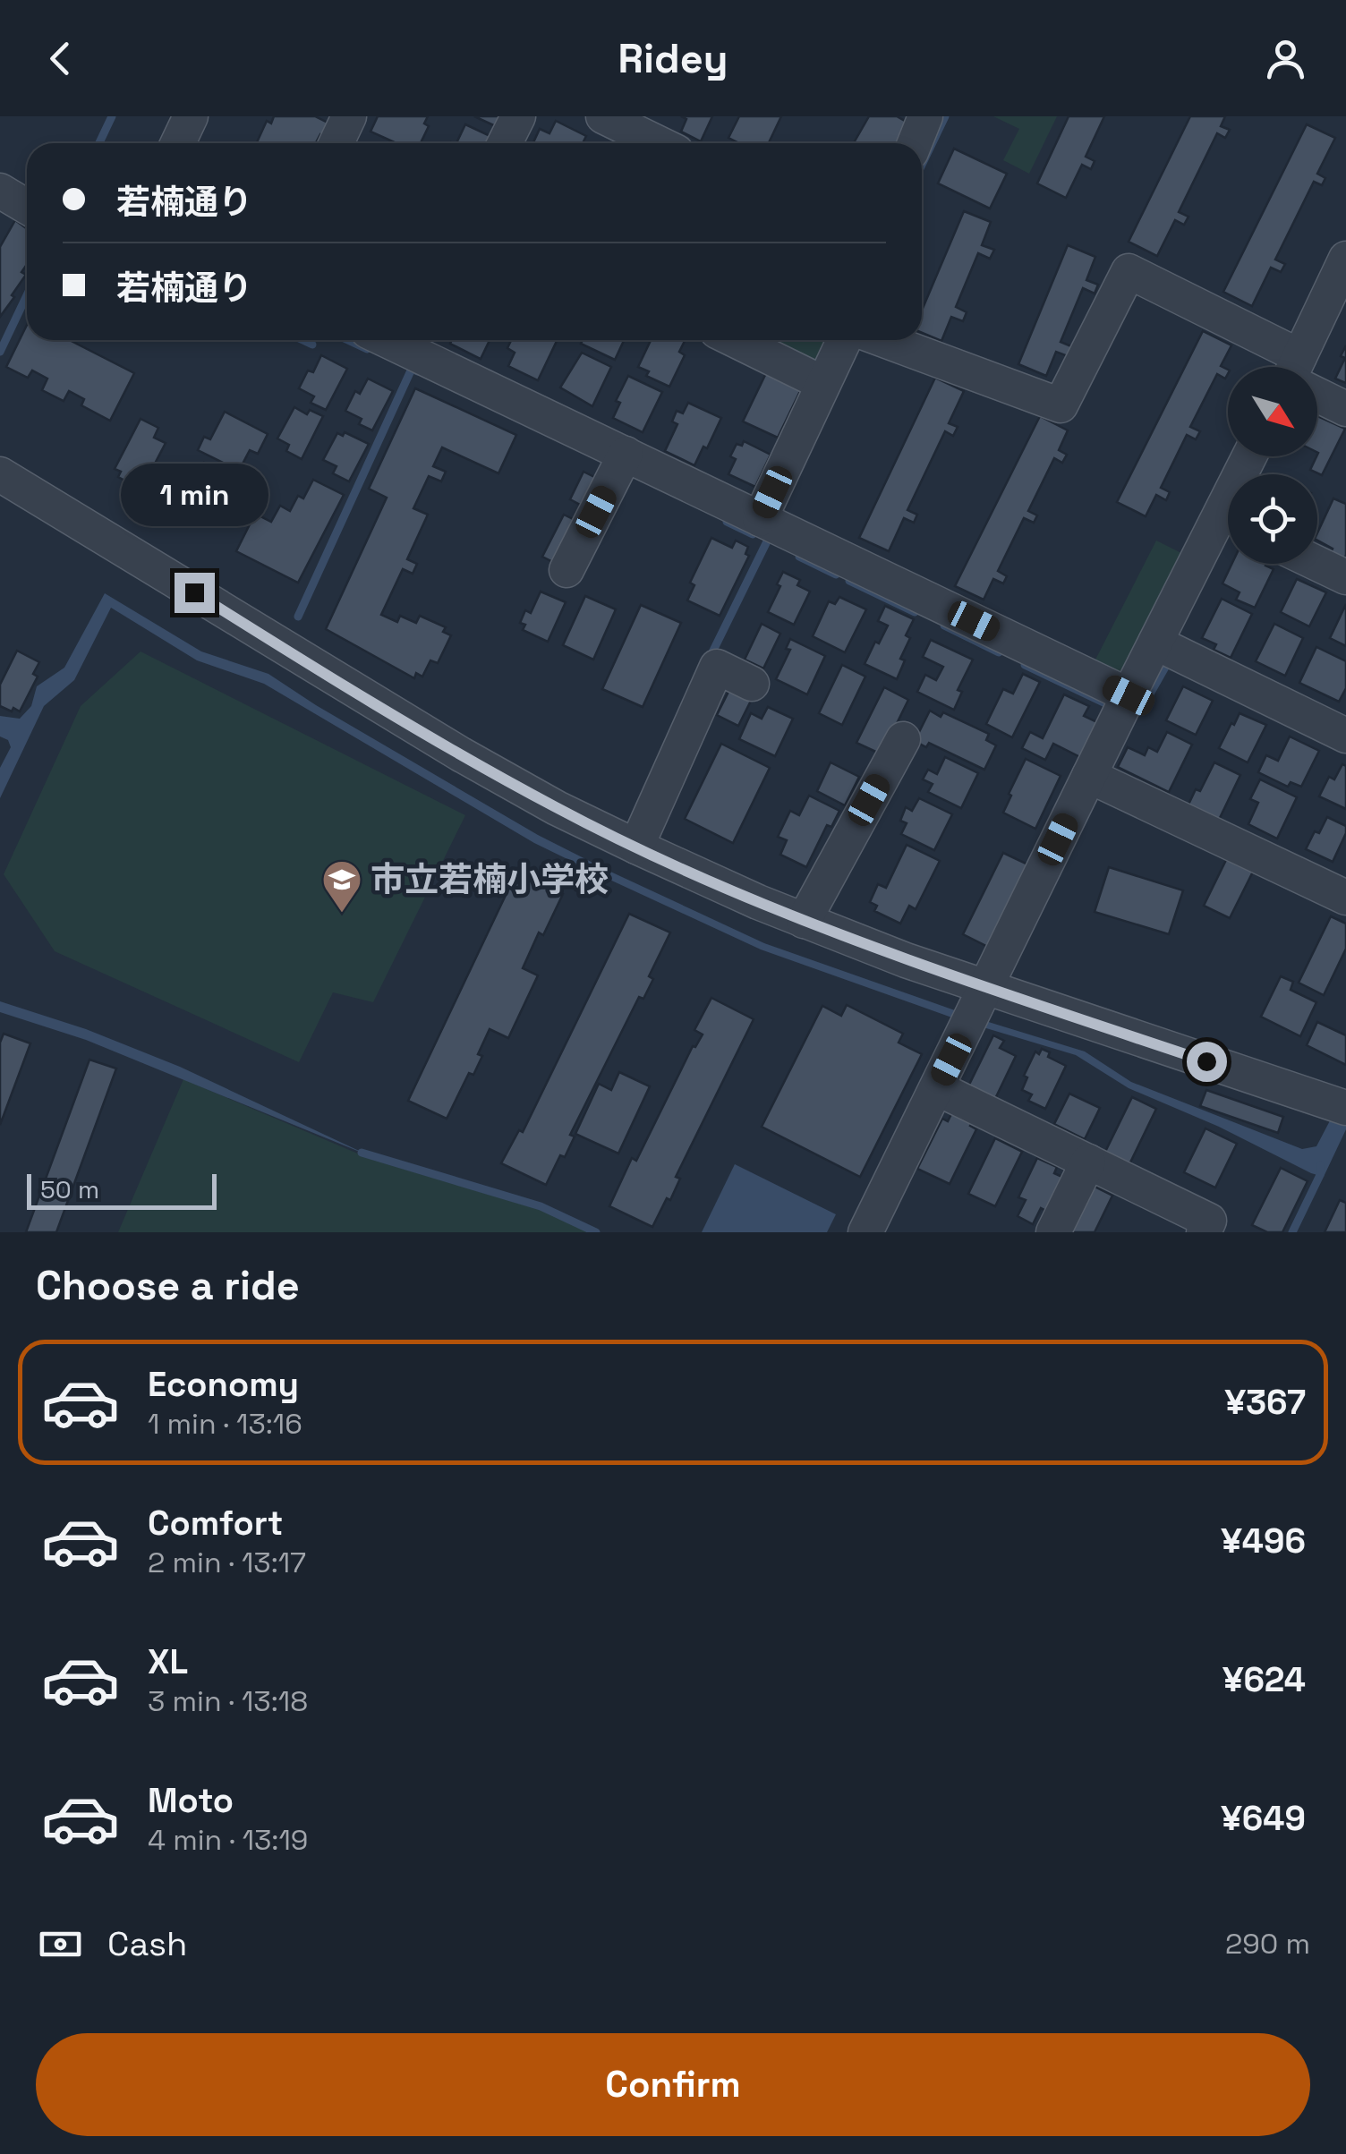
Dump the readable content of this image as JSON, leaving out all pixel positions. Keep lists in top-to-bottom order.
{
  "places": {
    "school or university": ["市立若楠小学校"]
  },
  "scale_bar": "50 m",
  "north": "bottom right",
  "page": {
    "header": "Ridey",
    "banner": ["若楠通り", "若楠通り"],
    "bubble": "1 min",
    "scale": "50 m",
    "heading": "Choose a ride",
    "list": [
      {
        "name": "Economy",
        "note": "1 min · 13:16",
        "value": "¥367"
      },
      {
        "name": "Comfort",
        "note": "2 min · 13:17",
        "value": "¥496"
      },
      {
        "name": "XL",
        "note": "3 min · 13:18",
        "value": "¥624"
      },
      {
        "name": "Moto",
        "note": "4 min · 13:19",
        "value": "¥649"
      }
    ],
    "pay": ["Cash", "290 m"],
    "buttons": "Confirm"
  }
}
